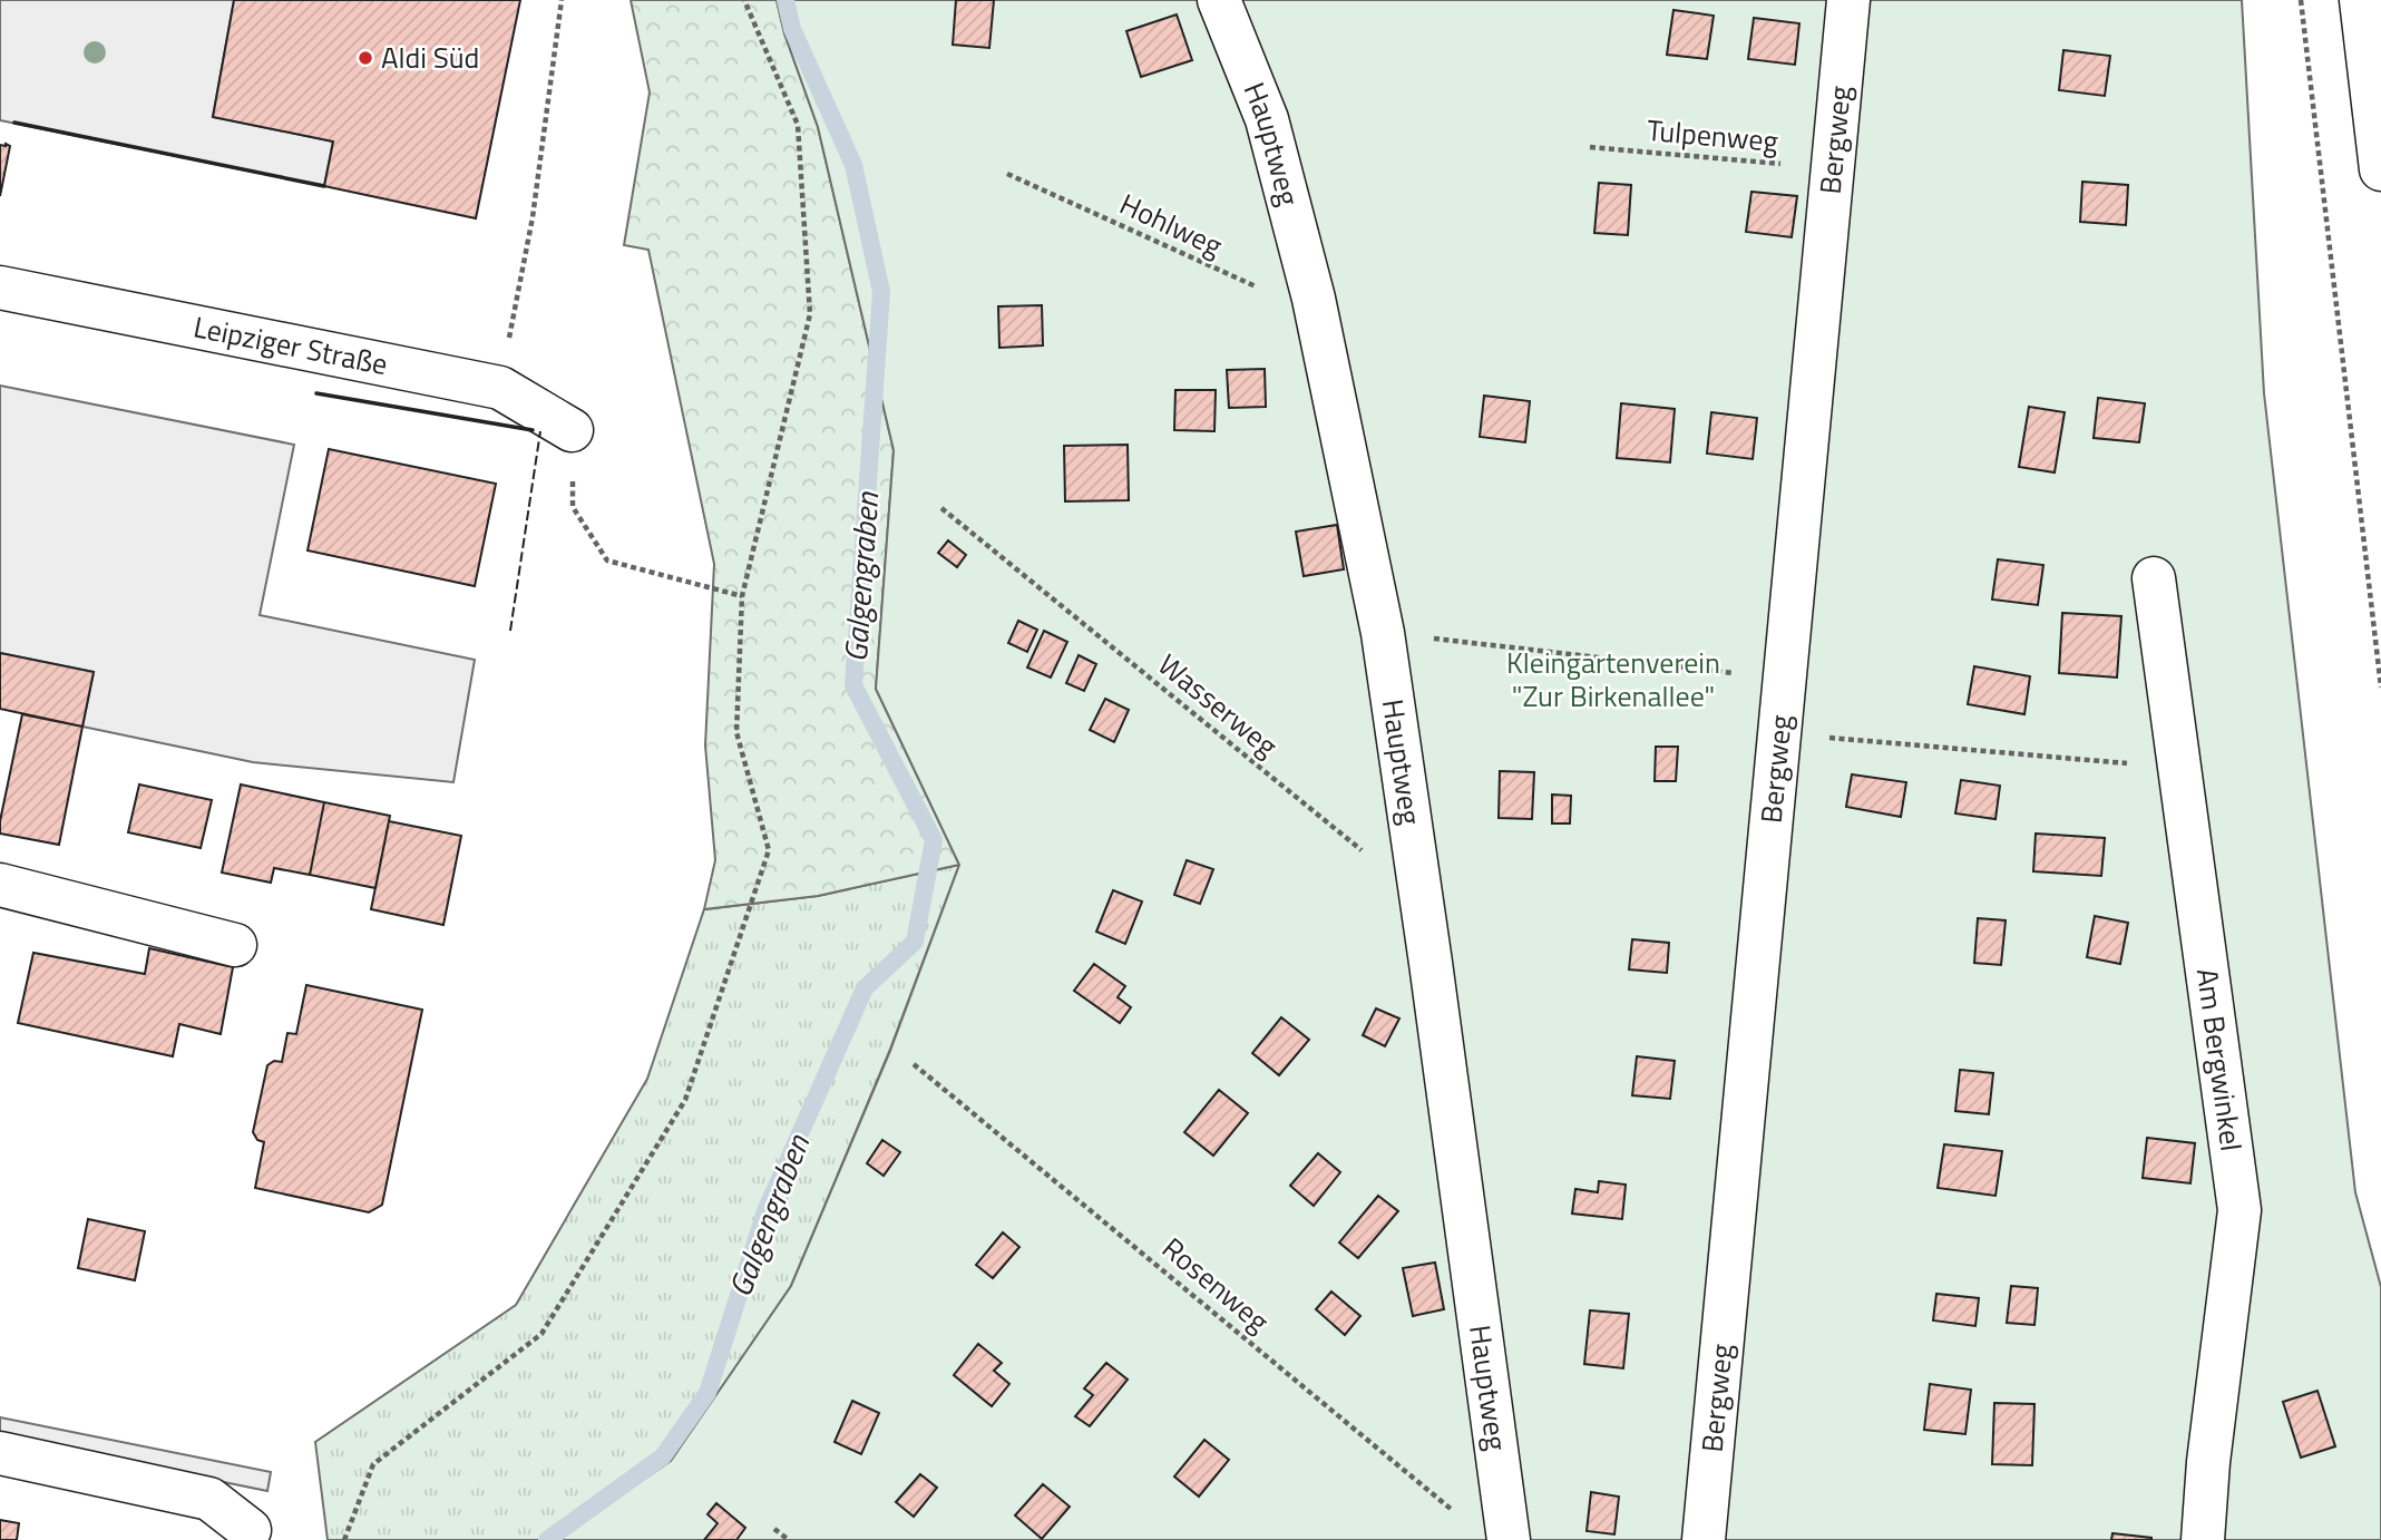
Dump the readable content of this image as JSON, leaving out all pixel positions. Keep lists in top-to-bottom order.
{
  "streets": {
    "main road": [
      "Bergweg",
      "Hauptweg",
      "Leipziger Straße",
      "Am Bergwinkel"
    ],
    "path": [
      "Tulpenweg",
      "Hohlweg",
      "Wasserweg",
      "Rosenweg"
    ]
  },
  "crossings": [
    ["Tulpenweg", "Bergweg"],
    ["Hauptweg", "Hohlweg"]
  ],
  "water": ["Galgengraben"],
  "parks": ["Kleingartenverein \"Zur Birkenallee\""],
  "places": ["Aldi Süd"]
}
